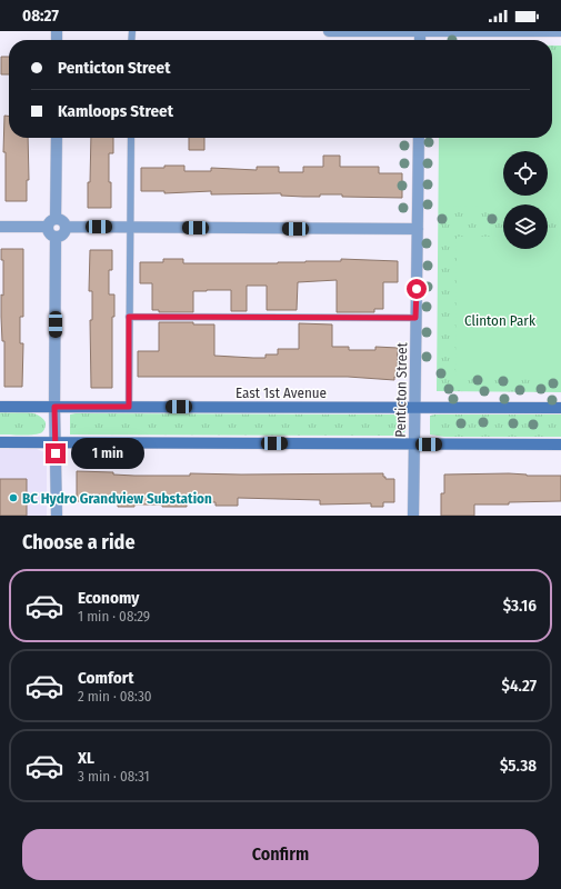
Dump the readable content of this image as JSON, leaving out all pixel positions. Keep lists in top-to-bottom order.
{
  "streets": {
    "main road": ["East 1st Avenue"],
    "street": ["Penticton Street"]
  },
  "crossings": [
    ["Penticton Street", "East 1st Avenue"]
  ],
  "parks": ["Clinton Park"],
  "places": ["BC Hydro Grandview Substation"],
  "page": {
    "status": "08:27",
    "banner": ["Penticton Street", "Kamloops Street"],
    "bubble": "1 min",
    "heading": "Choose a ride",
    "list": [
      {
        "name": "Economy",
        "note": "1 min · 08:29",
        "value": "$3.16"
      },
      {
        "name": "Comfort",
        "note": "2 min · 08:30",
        "value": "$4.27"
      },
      {
        "name": "XL",
        "note": "3 min · 08:31",
        "value": "$5.38"
      }
    ],
    "buttons": "Confirm"
  }
}
